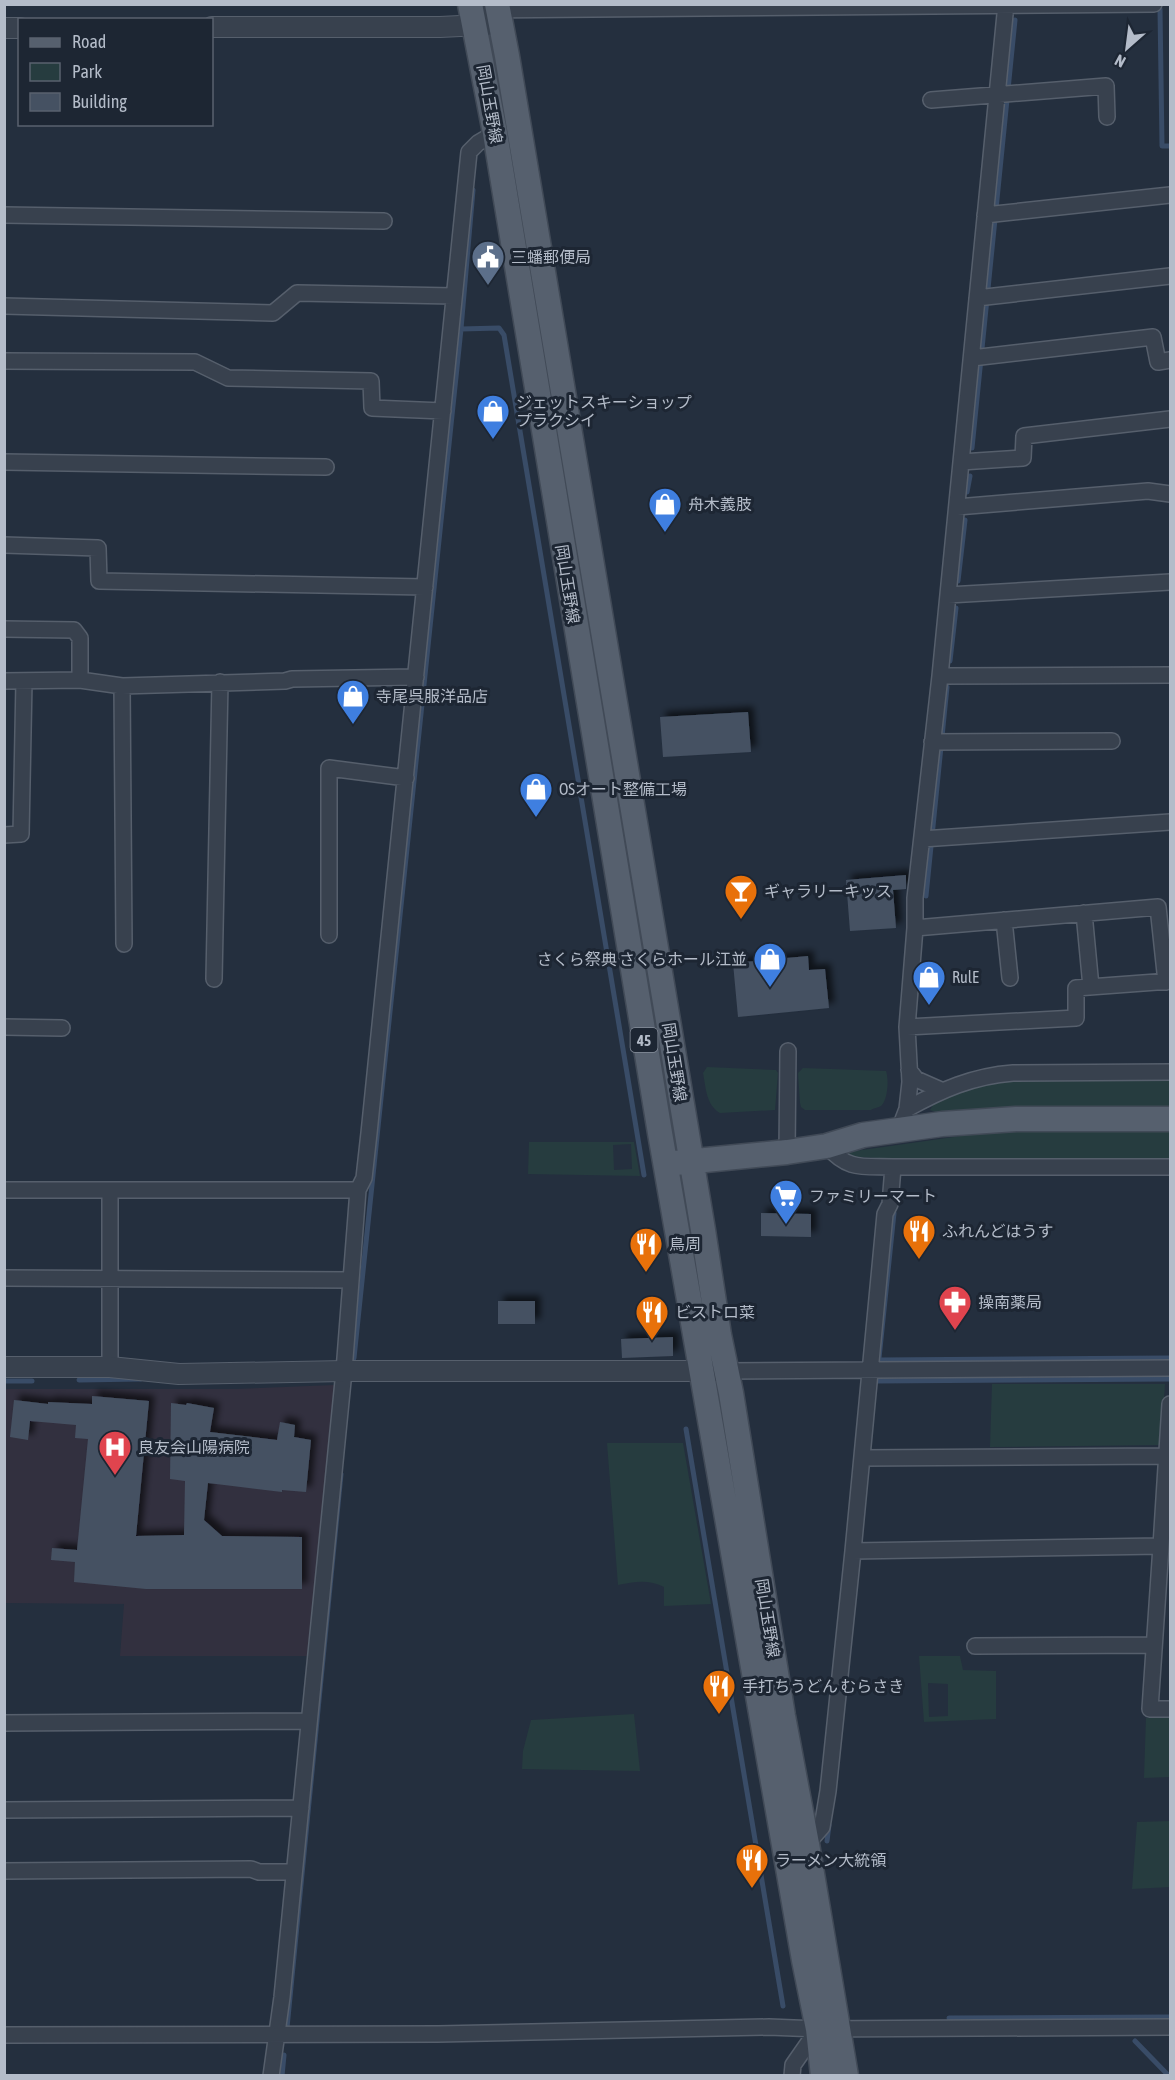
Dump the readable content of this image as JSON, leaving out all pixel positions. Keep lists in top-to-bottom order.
{
  "streets": {
    "main road": ["岡山玉野線", "45"]
  },
  "places": {
    "public building": ["三蟠郵便局"],
    "shop": [
      "ジェットスキーショップ プラクシイ",
      "舟木義肢",
      "寺尾呉服洋品店",
      "OSオート整備工場",
      "さくら祭典 さくらホール江並",
      "RulE"
    ],
    "bar": ["ギャラリーキッス"],
    "supermarket": ["ファミリーマート"],
    "restaurant": [
      "ふれんどはうす",
      "鳥周",
      "ビストロ菜",
      "手打ちうどん むらさき",
      "ラーメン大統領"
    ],
    "pharmacy": ["操南薬局"],
    "hospital": ["良友会山陽病院"]
  },
  "legend": ["Road", "Park", "Building"],
  "north": "bottom left"
}
